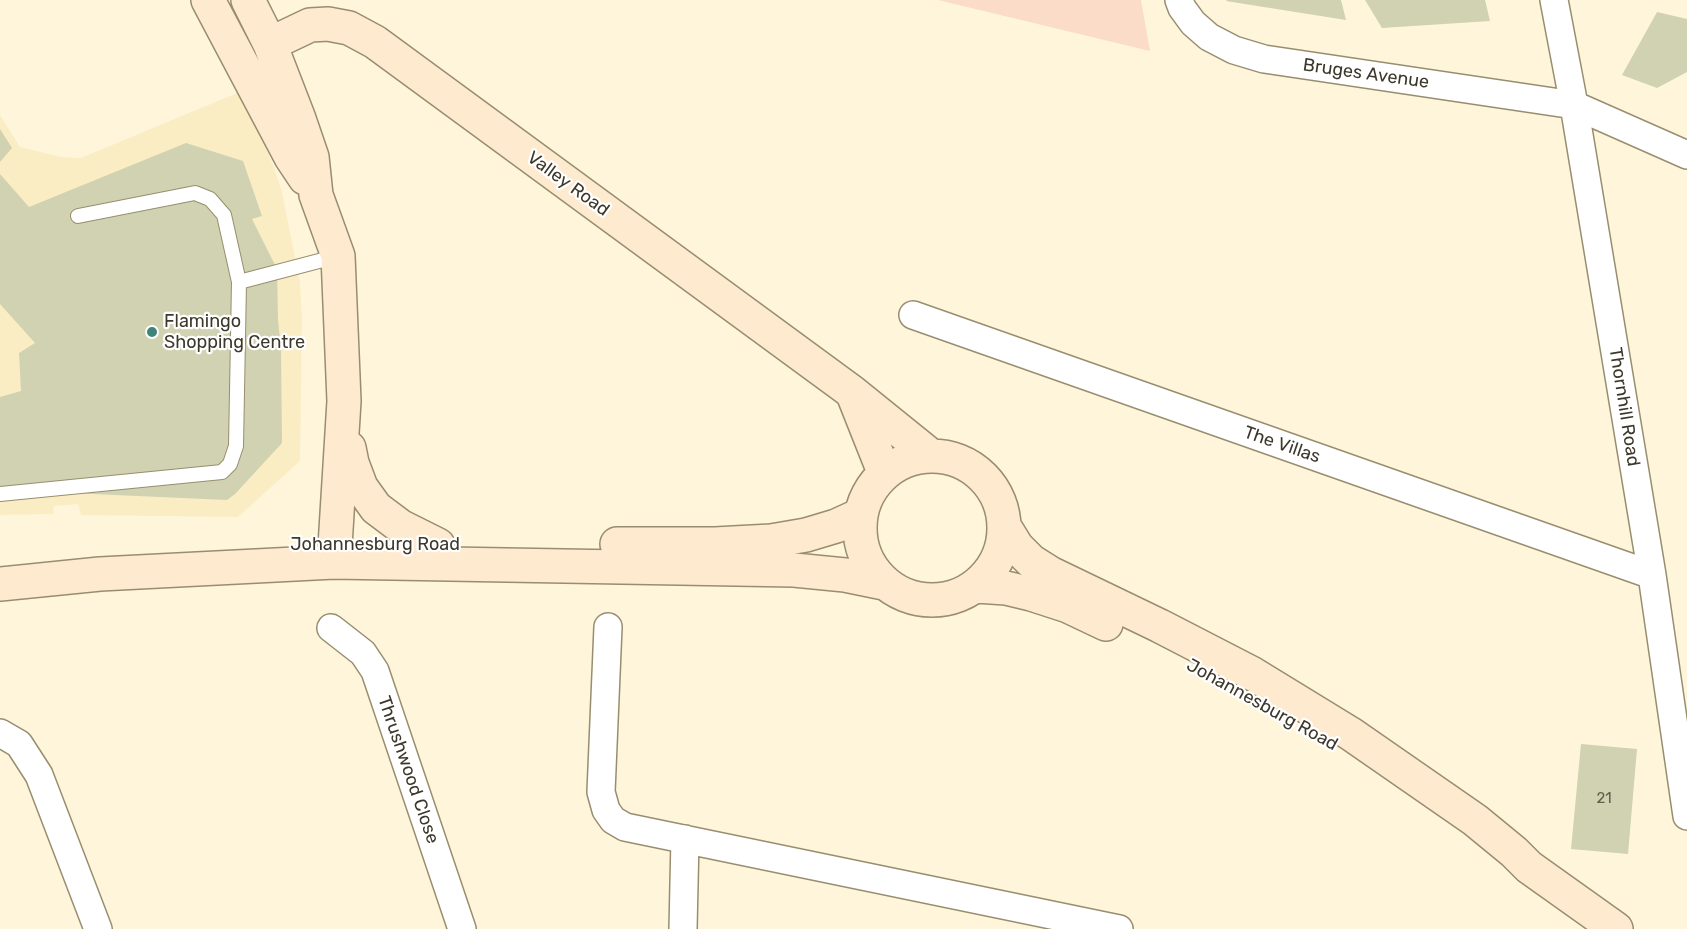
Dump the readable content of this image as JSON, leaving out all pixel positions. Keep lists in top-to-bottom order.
{
  "streets": {
    "street": [
      "Bruges Avenue",
      "Valley Road",
      "Thornhill Road",
      "The Villas",
      "Johannesburg Road",
      "Thrushwood Close"
    ]
  },
  "crossings": [
    ["Bruges Avenue", "Thornhill Road"],
    ["Valley Road", "Johannesburg Road"],
    ["Thornhill Road", "The Villas"]
  ],
  "places": ["Flamingo Shopping Centre"],
  "house_numbers": ["21"]
}
